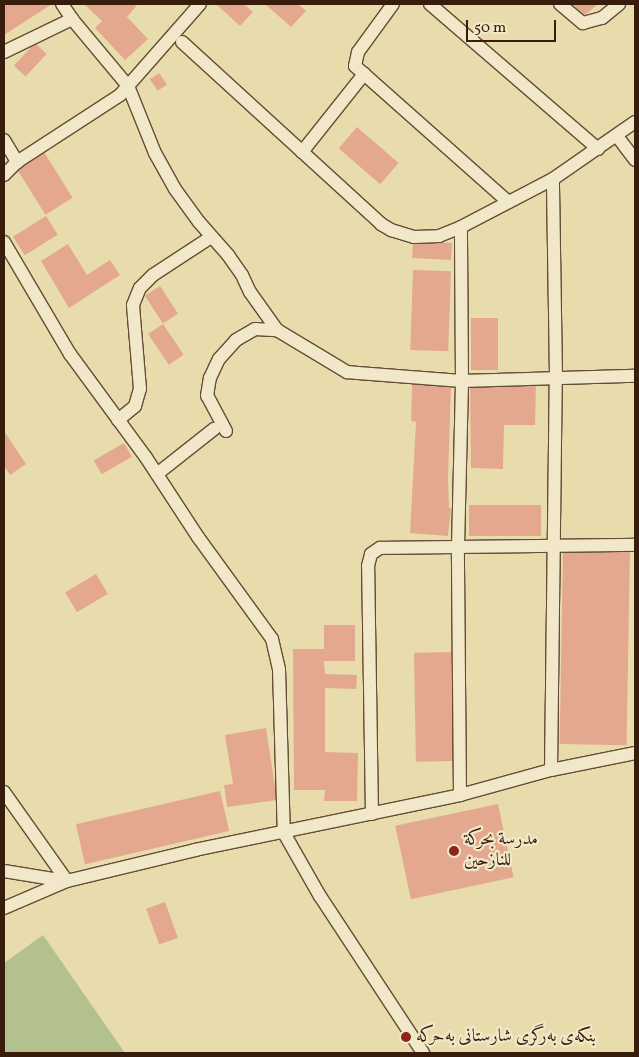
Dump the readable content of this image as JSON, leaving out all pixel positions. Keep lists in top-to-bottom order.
{
  "places": ["مدرسة بحركة للنازحين", "بنکەی بەرگری شارستانی بەحرکە"],
  "scale_bar": "50 m"
}
